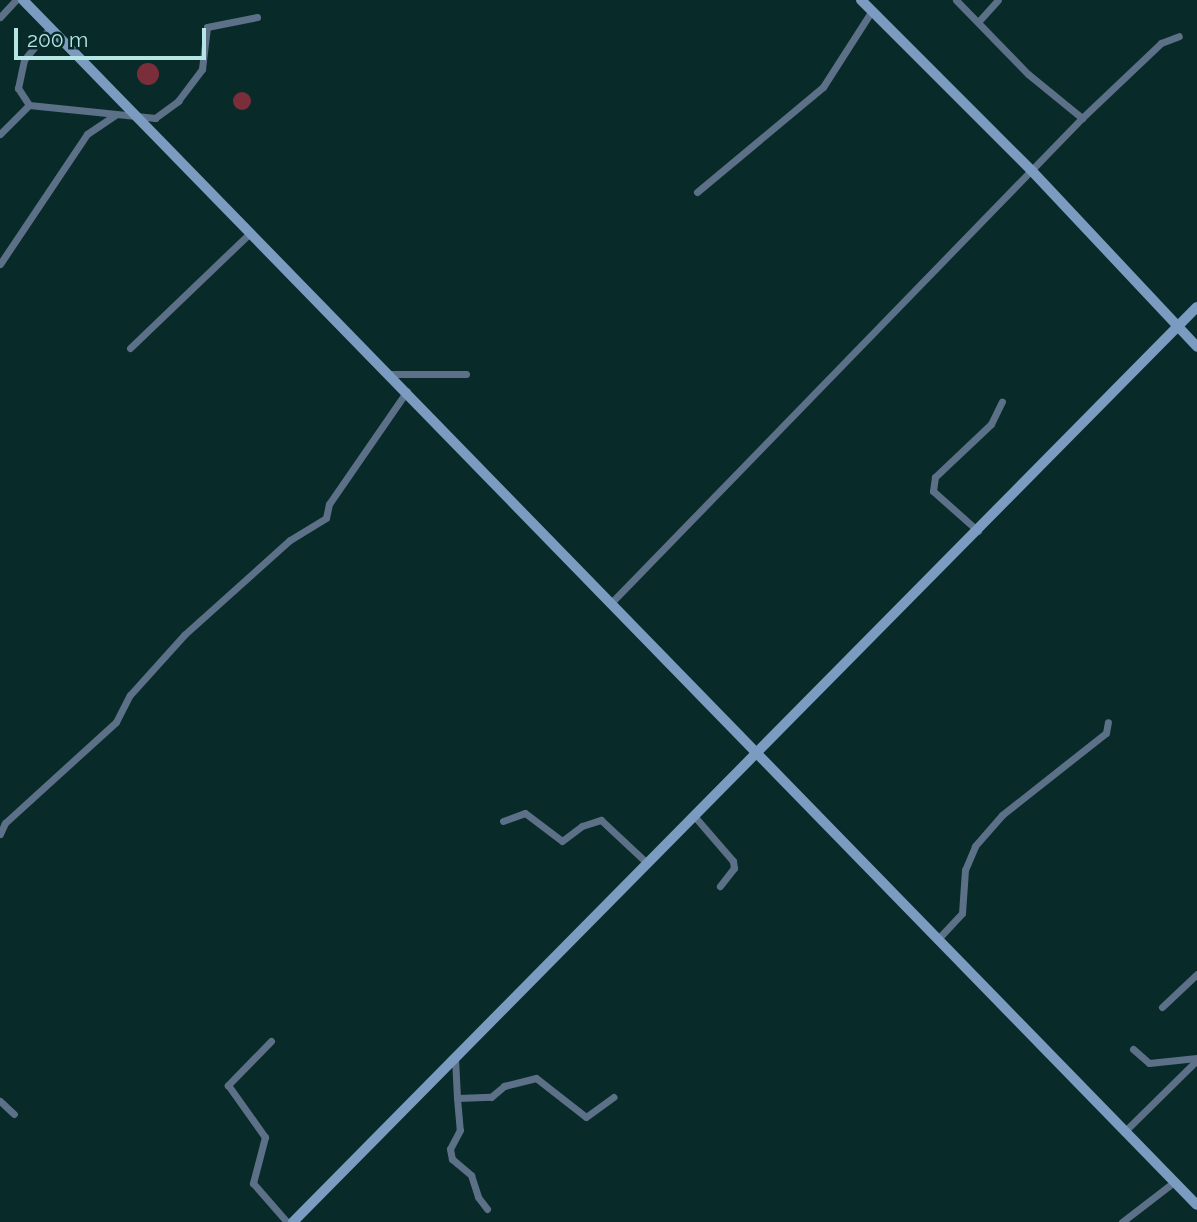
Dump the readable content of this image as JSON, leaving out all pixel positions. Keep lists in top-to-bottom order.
{
  "scale_bar": "200 m"
}
